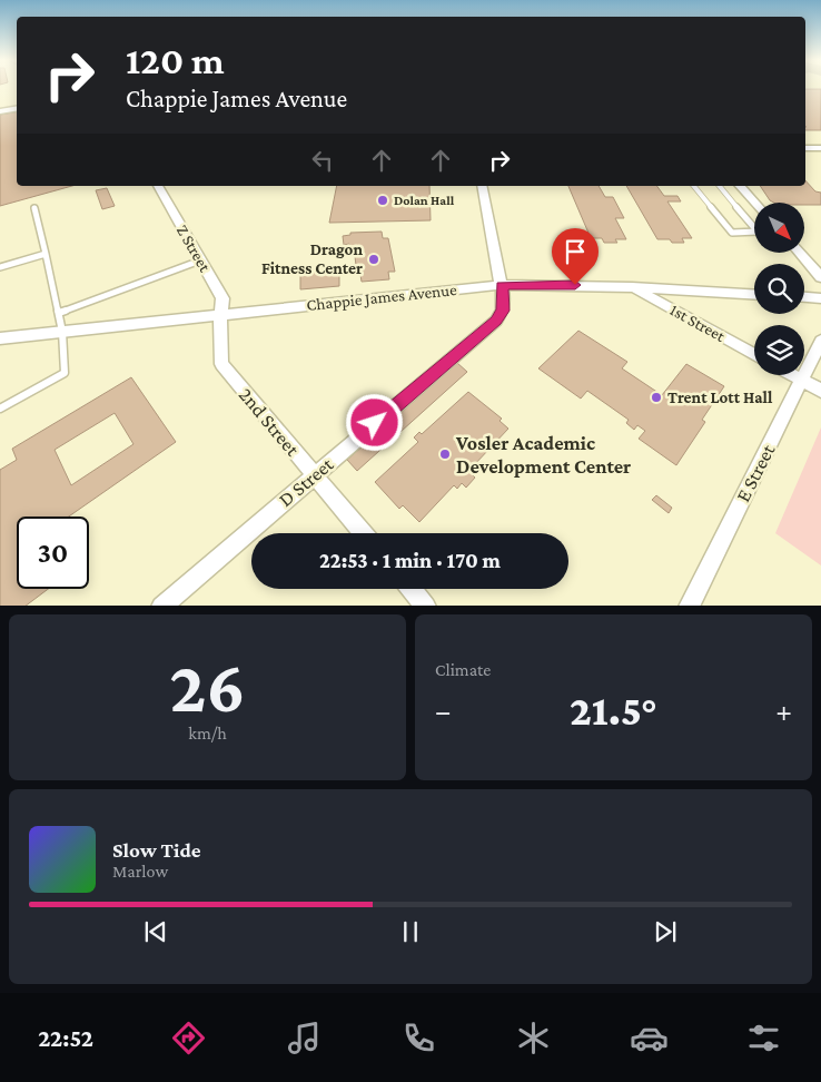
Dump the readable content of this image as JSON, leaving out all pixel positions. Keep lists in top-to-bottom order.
{
  "streets": {
    "street": [
      "Z Street",
      "Chappie James Avenue",
      "1st Street",
      "2nd Street",
      "E Street",
      "D Street"
    ]
  },
  "crossings": [
    ["Z Street", "Chappie James Avenue"],
    ["Z Street", "2nd Street"],
    ["Chappie James Avenue", "1st Street"],
    ["Chappie James Avenue", "2nd Street"],
    ["Chappie James Avenue", "D Street"],
    ["2nd Street", "D Street"]
  ],
  "places": [
    "Dolan Hall",
    "Dragon Fitness Center",
    "Trent Lott Hall",
    "Vosler Academic Development Center"
  ],
  "north": "bottom right",
  "page": {
    "turn": ["120 m", "Chappie James Avenue"],
    "limit": "30",
    "trip": "22:53 · 1 min · 170 m",
    "tile": [
      ["26", "km/h"],
      "Climate"
    ],
    "heat": ["−", "21.5°", "+"],
    "song": ["Slow Tide", "Marlow"],
    "tabs": "22:52"
  }
}
